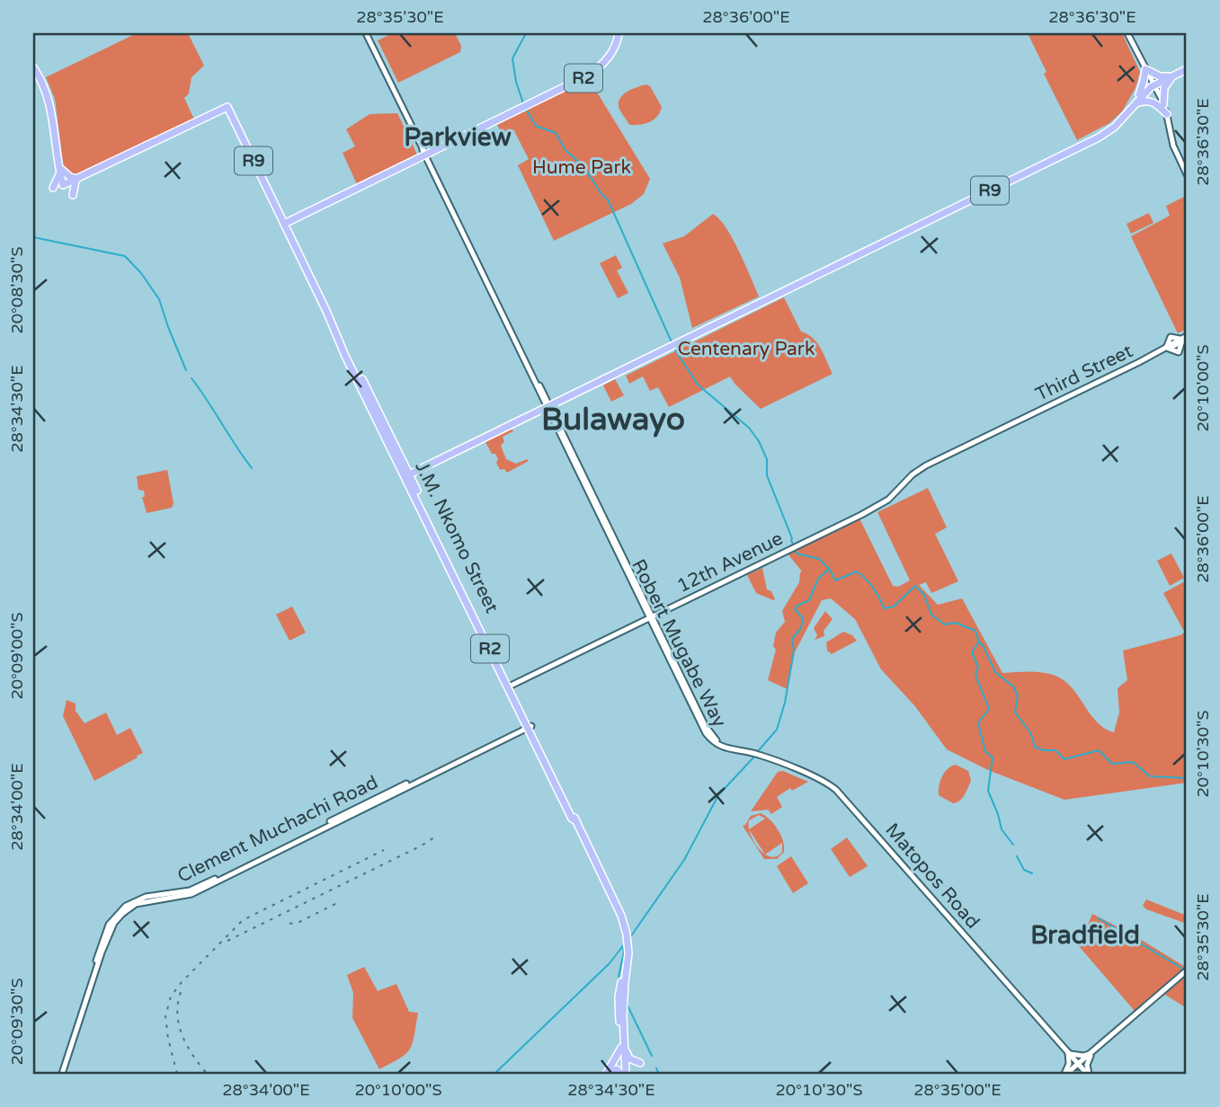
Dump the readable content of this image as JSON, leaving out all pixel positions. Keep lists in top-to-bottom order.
{
  "streets": {
    "highway": ["R2", "R9", "J.M. Nkomo Street"],
    "main road": [
      "Third Street",
      "12th Avenue",
      "Robert Mugabe Way",
      "Clement Muchachi Road",
      "Matopos Road"
    ]
  },
  "crossings": [
    ["R2", "R9"],
    ["R2", "J.M. Nkomo Street"],
    ["R2", "Robert Mugabe Way"],
    ["R9", "J.M. Nkomo Street"],
    ["R9", "Robert Mugabe Way"],
    ["Third Street", "12th Avenue"],
    ["J.M. Nkomo Street", "12th Avenue"],
    ["J.M. Nkomo Street", "Clement Muchachi Road"],
    ["12th Avenue", "Robert Mugabe Way"],
    ["Robert Mugabe Way", "Matopos Road"]
  ],
  "districts": ["Parkview", "Bulawayo", "Bradfield"],
  "parks": ["Hume Park", "Centenary Park"],
  "coordinates": [
    "28°35'30\"E",
    "28°36'00\"E",
    "28°36'30\"E",
    "20°08'30\"S",
    "20°10'00\"S",
    "28°34'30\"E",
    "20°09'00\"S",
    "20°10'30\"S",
    "28°34'00\"E",
    "20°09'30\"S",
    "28°35'00\"E"
  ]
}
